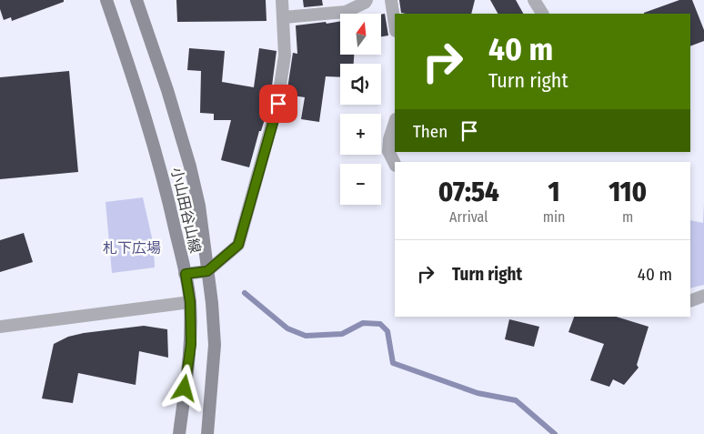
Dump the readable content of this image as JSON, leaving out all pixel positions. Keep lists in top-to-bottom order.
{
  "streets": {
    "main road": ["小山田谷山線"]
  },
  "parks": ["札下広場"],
  "north": "top",
  "page": {
    "map_buttons": ["+", "−"],
    "turn": ["40 m", "Turn right"],
    "then": "Then",
    "eta": [
      "07:54",
      "Arrival",
      "1",
      "min",
      "110",
      "m"
    ],
    "list": [
      {
        "name": "Turn right",
        "value": "40 m"
      }
    ]
  }
}
